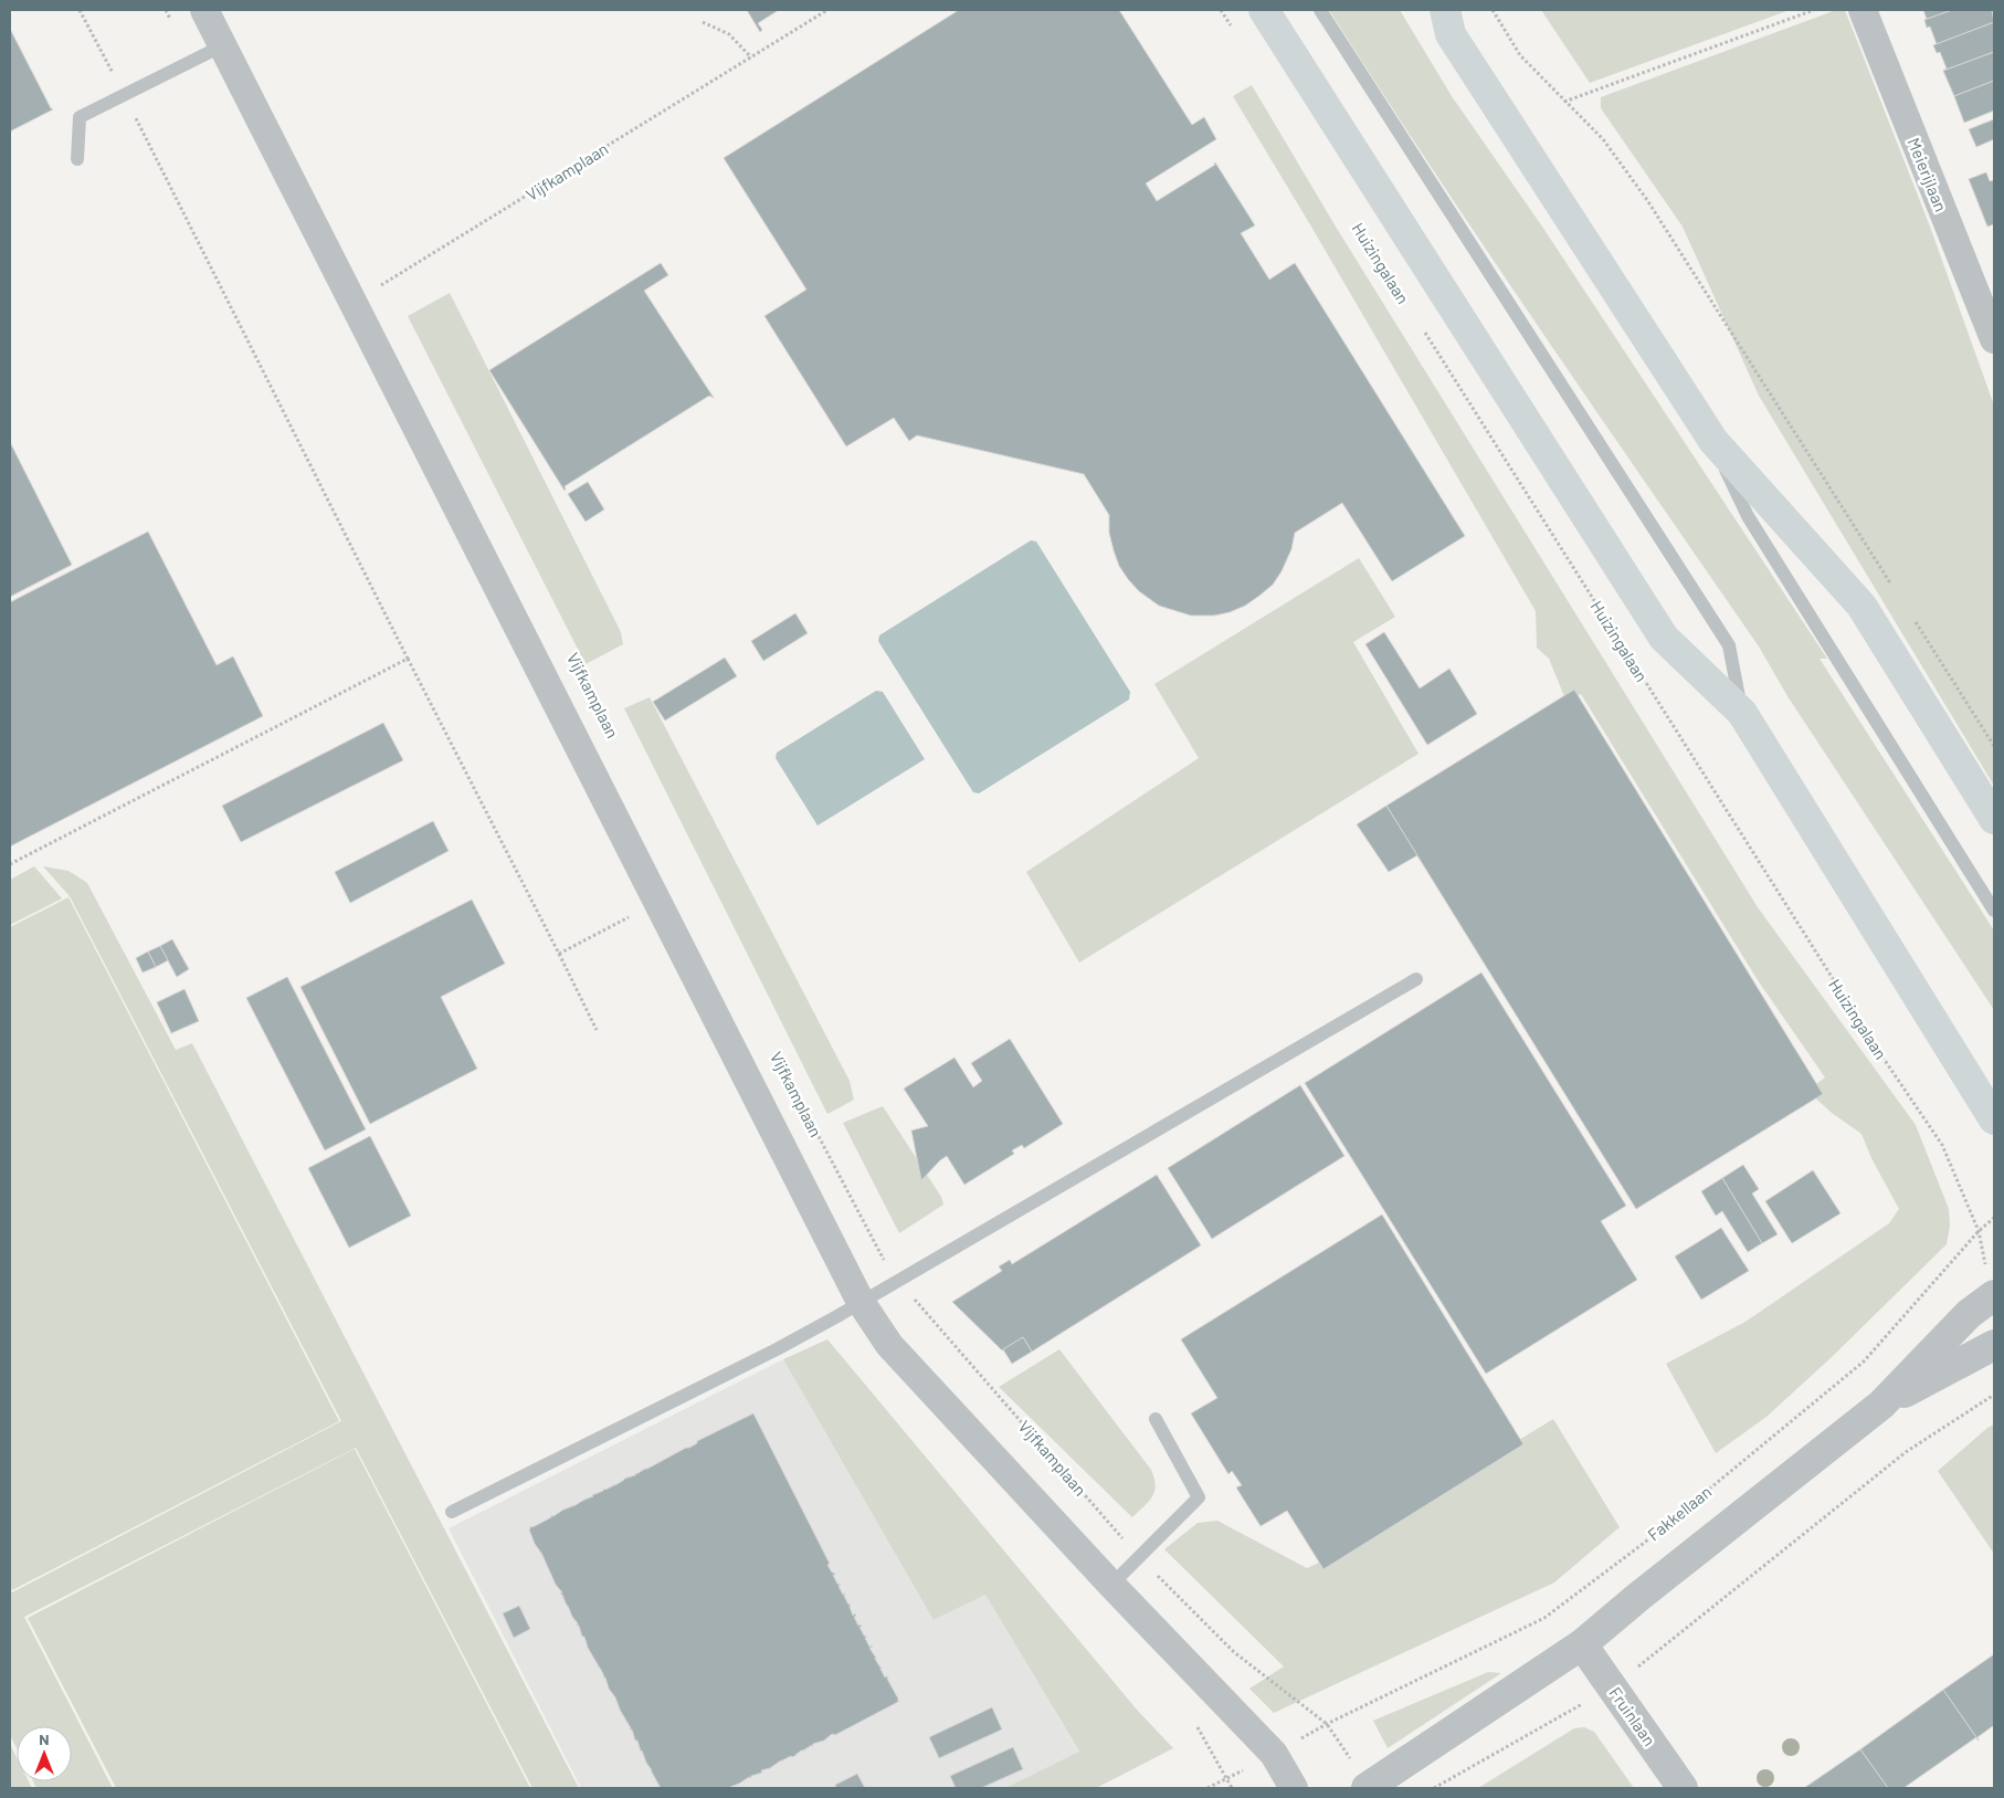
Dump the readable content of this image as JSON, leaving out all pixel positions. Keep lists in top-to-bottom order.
{
  "streets": {
    "street": ["Meierijlaan", "Fruinlaan"],
    "path": ["Vijfkamplaan", "Huizingalaan", "Fakkellaan"]
  },
  "crossings": [
    ["Vijfkamplaan", "Fakkellaan"],
    ["Huizingalaan", "Fakkellaan"]
  ],
  "north": "top"
}
